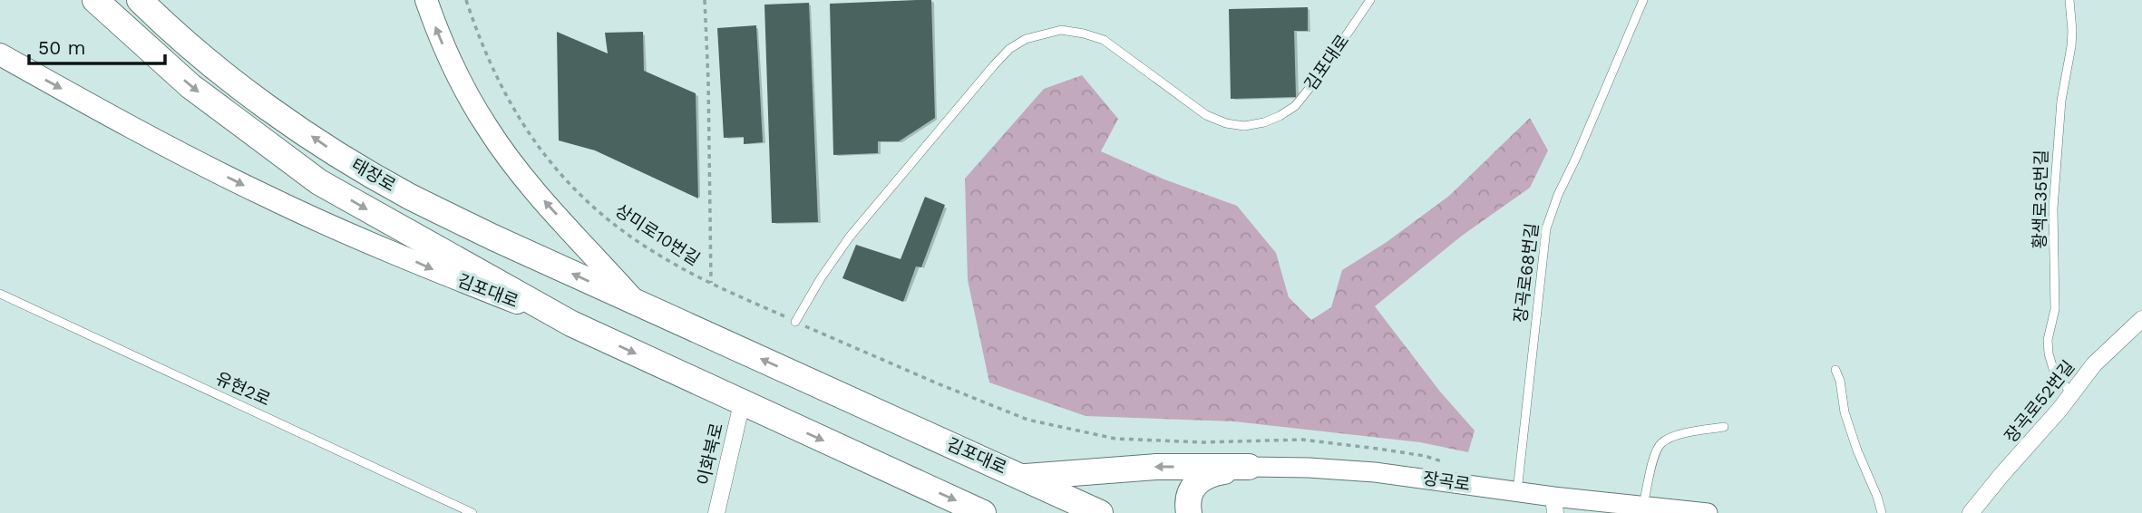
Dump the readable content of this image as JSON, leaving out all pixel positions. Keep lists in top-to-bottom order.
{
  "streets": {
    "main road": ["김포대로", "태장로"],
    "street": ["장곡로52번길", "이화북로", "장곡로"],
    "lane": ["황색로35번길", "장곡로68번길", "유현2로"],
    "path": ["상미로10번길"]
  },
  "crossings": [
    ["김포대로", "태장로"],
    ["김포대로", "이화북로"],
    ["황색로35번길", "장곡로52번길"],
    ["장곡로68번길", "장곡로"]
  ],
  "scale_bar": "50 m"
}
